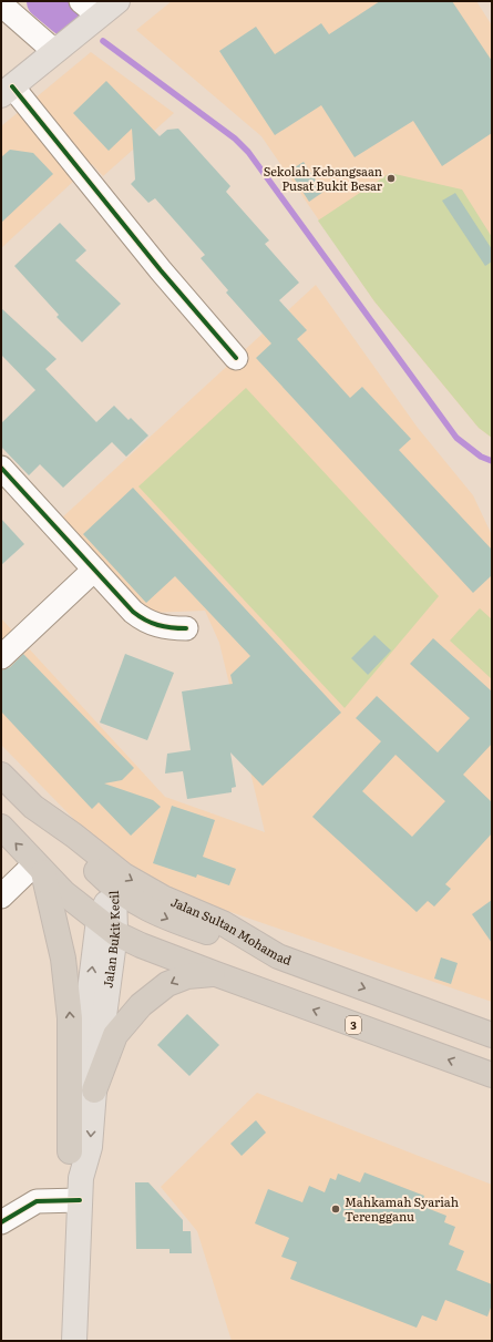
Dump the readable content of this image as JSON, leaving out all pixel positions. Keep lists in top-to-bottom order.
{
  "streets": {
    "highway": ["Jalan Sultan Mohamad", "3"],
    "main road": ["Jalan Bukit Kecil"]
  },
  "crossings": [
    ["Jalan Bukit Kecil", "3"]
  ],
  "places": ["Sekolah Kebangsaan Pusat Bukit Besar", "Mahkamah Syariah Terengganu"]
}
